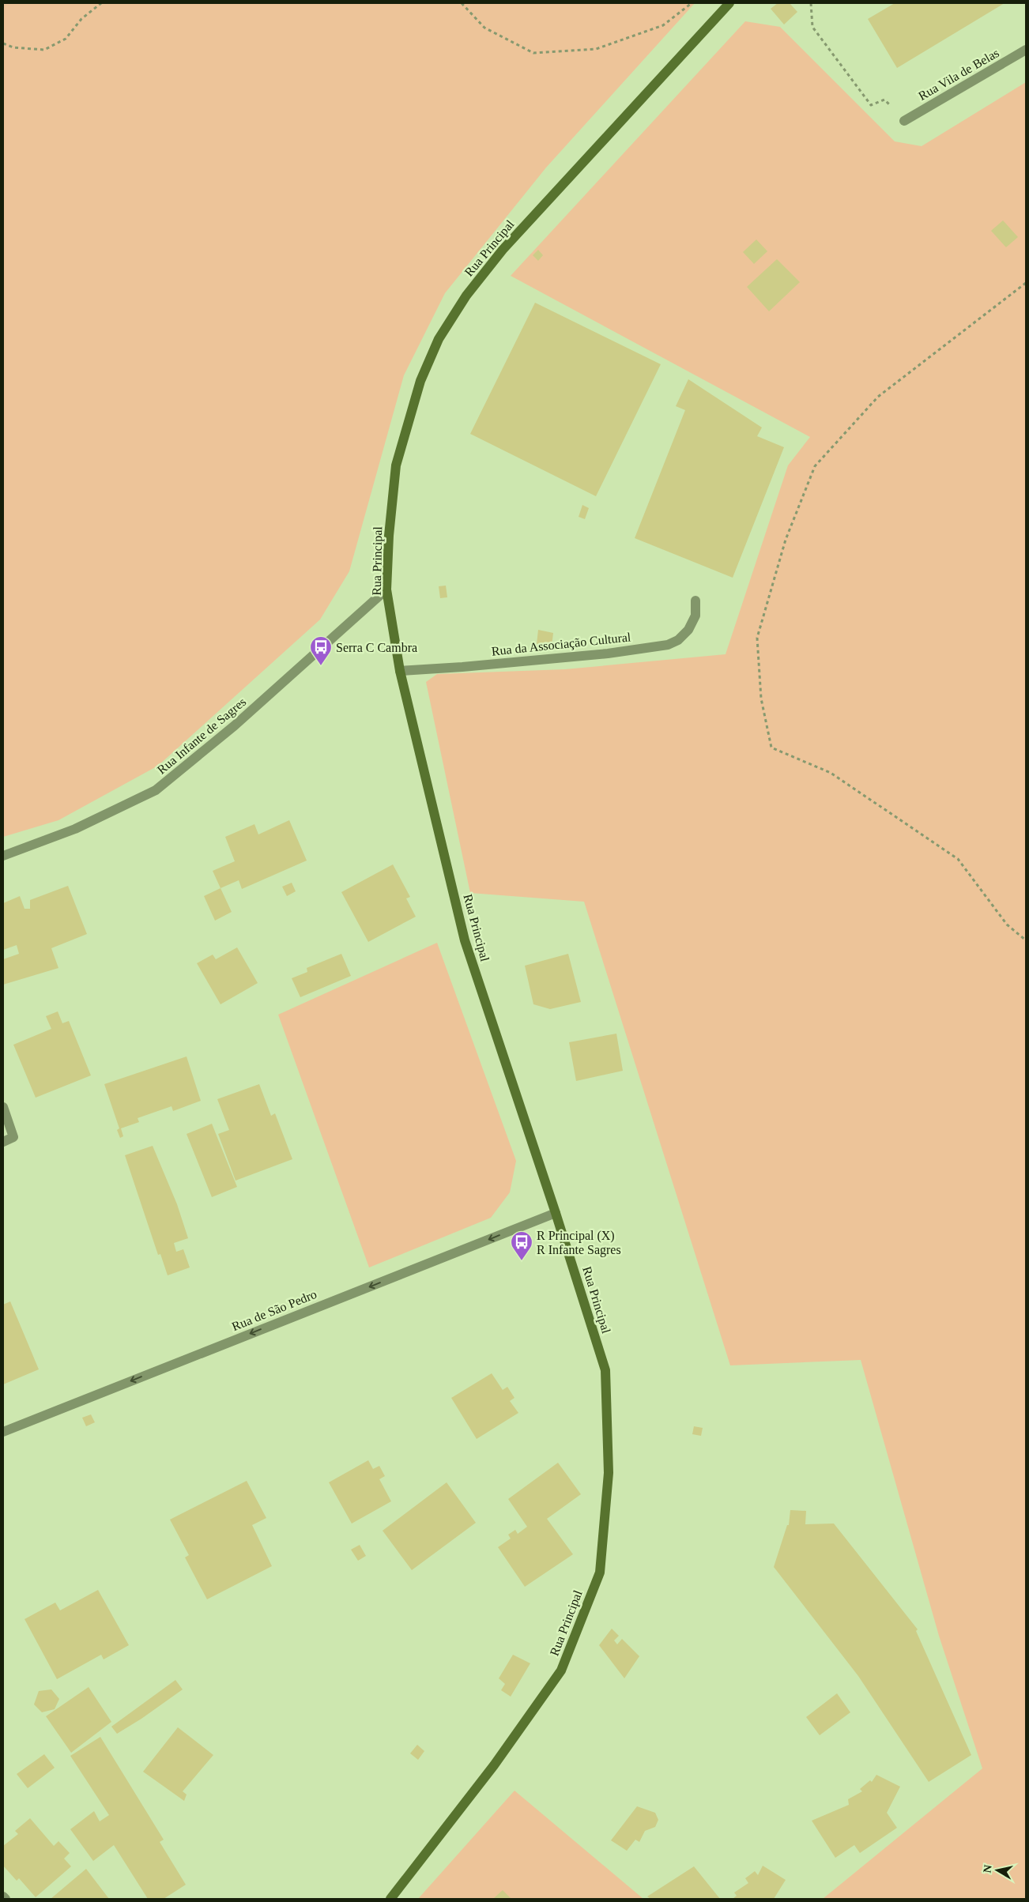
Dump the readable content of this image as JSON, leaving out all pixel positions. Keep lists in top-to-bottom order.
{
  "streets": {
    "street": [
      "Rua Vila de Belas",
      "Rua Principal",
      "Rua da Associação Cultural",
      "Rua Infante de Sagres",
      "Rua de São Pedro"
    ]
  },
  "crossings": [
    ["Rua Principal", "Rua da Associação Cultural"],
    ["Rua Principal", "Rua Infante de Sagres"],
    ["Rua Principal", "Rua de São Pedro"]
  ],
  "one_way": ["Rua de São Pedro"],
  "places": {
    "bus stop": ["Serra C Cambra", "R Principal (X) R Infante Sagres"]
  },
  "north": "left"
}
